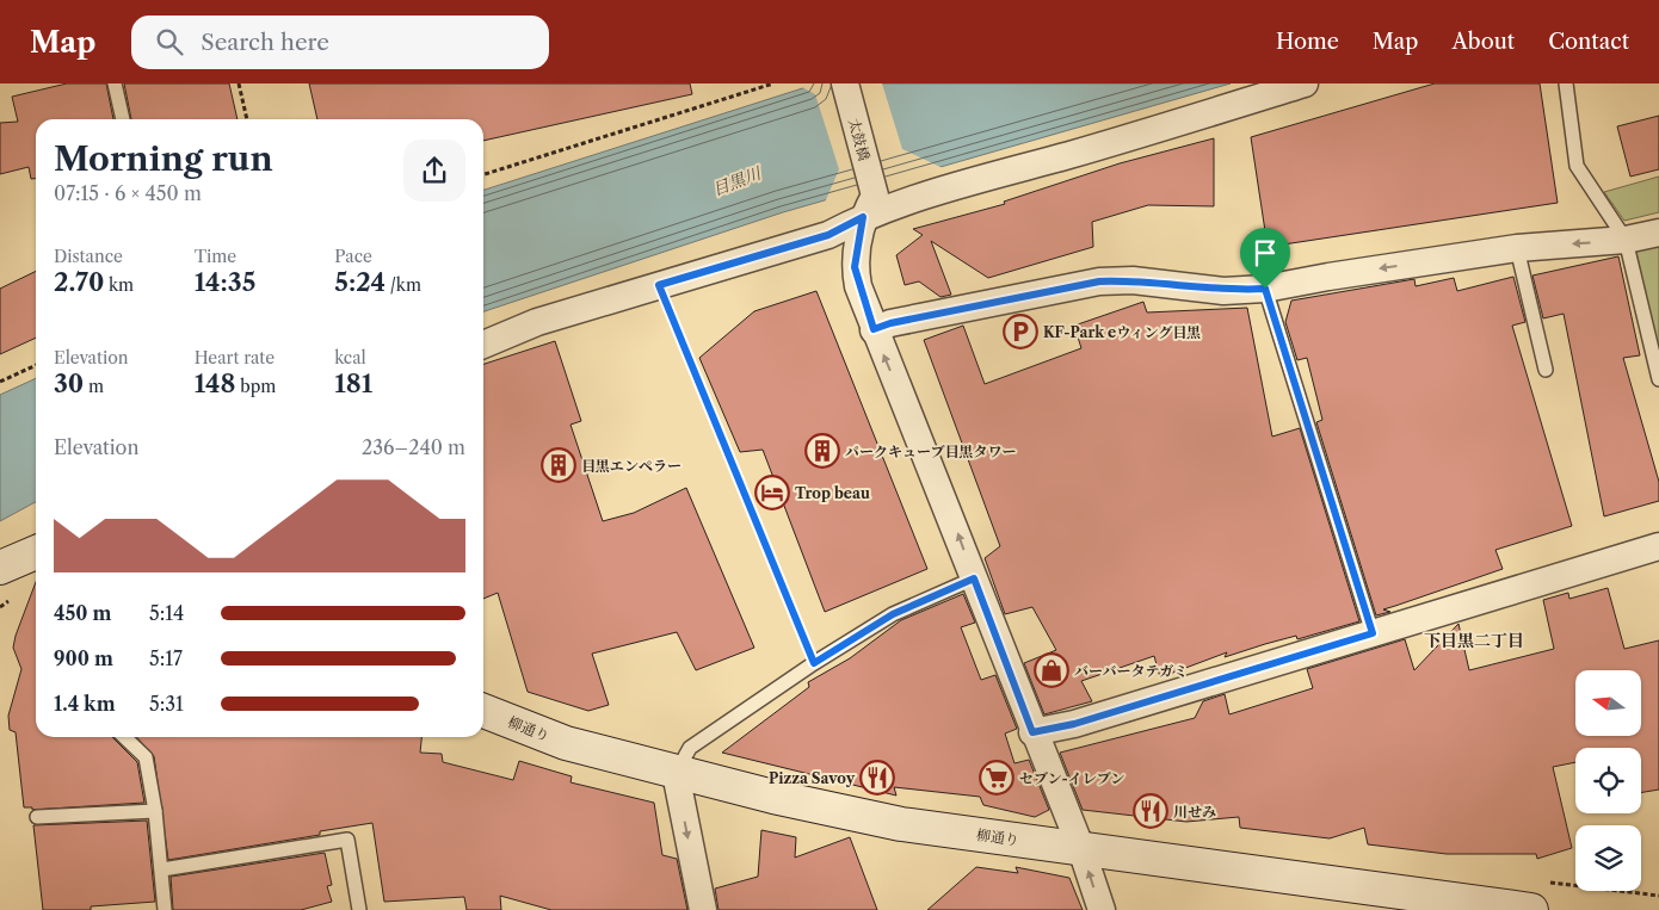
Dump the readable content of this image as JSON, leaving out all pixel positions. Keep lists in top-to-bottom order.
{
  "streets": {
    "street": ["太鼓橋", "柳通り"]
  },
  "districts": ["下目黒二丁目"],
  "water": ["目黒川"],
  "places": {
    "parking": ["KF-Park eウィング目黒"],
    "building": ["パークキューブ目黒タワー", "目黒エンペラー"],
    "hotel": ["Trop beau"],
    "shop": ["バーバータテガミ"],
    "restaurant": ["Pizza Savoy", "川せみ"],
    "supermarket": ["セブン-イレブン"]
  },
  "north": "left",
  "page": {
    "header": "Map",
    "search": "Search here",
    "nav": [
      "Home",
      "Map",
      "About",
      "Contact"
    ],
    "heading": ["Morning run", "07:15 · 6 × 450 m"],
    "stats": [
      ["Distance", "2.70 km"],
      ["Time", "14:35"],
      ["Pace", "5:24 /km"],
      ["Elevation", "30 m"],
      ["Heart rate", "148 bpm"],
      ["kcal", "181"]
    ],
    "chart": ["Elevation", "236–240 m"],
    "list": [
      {
        "name": "450 m",
        "note": "5:14"
      },
      {
        "name": "900 m",
        "note": "5:17"
      },
      {
        "name": "1.4 km",
        "note": "5:31"
      }
    ]
  }
}
